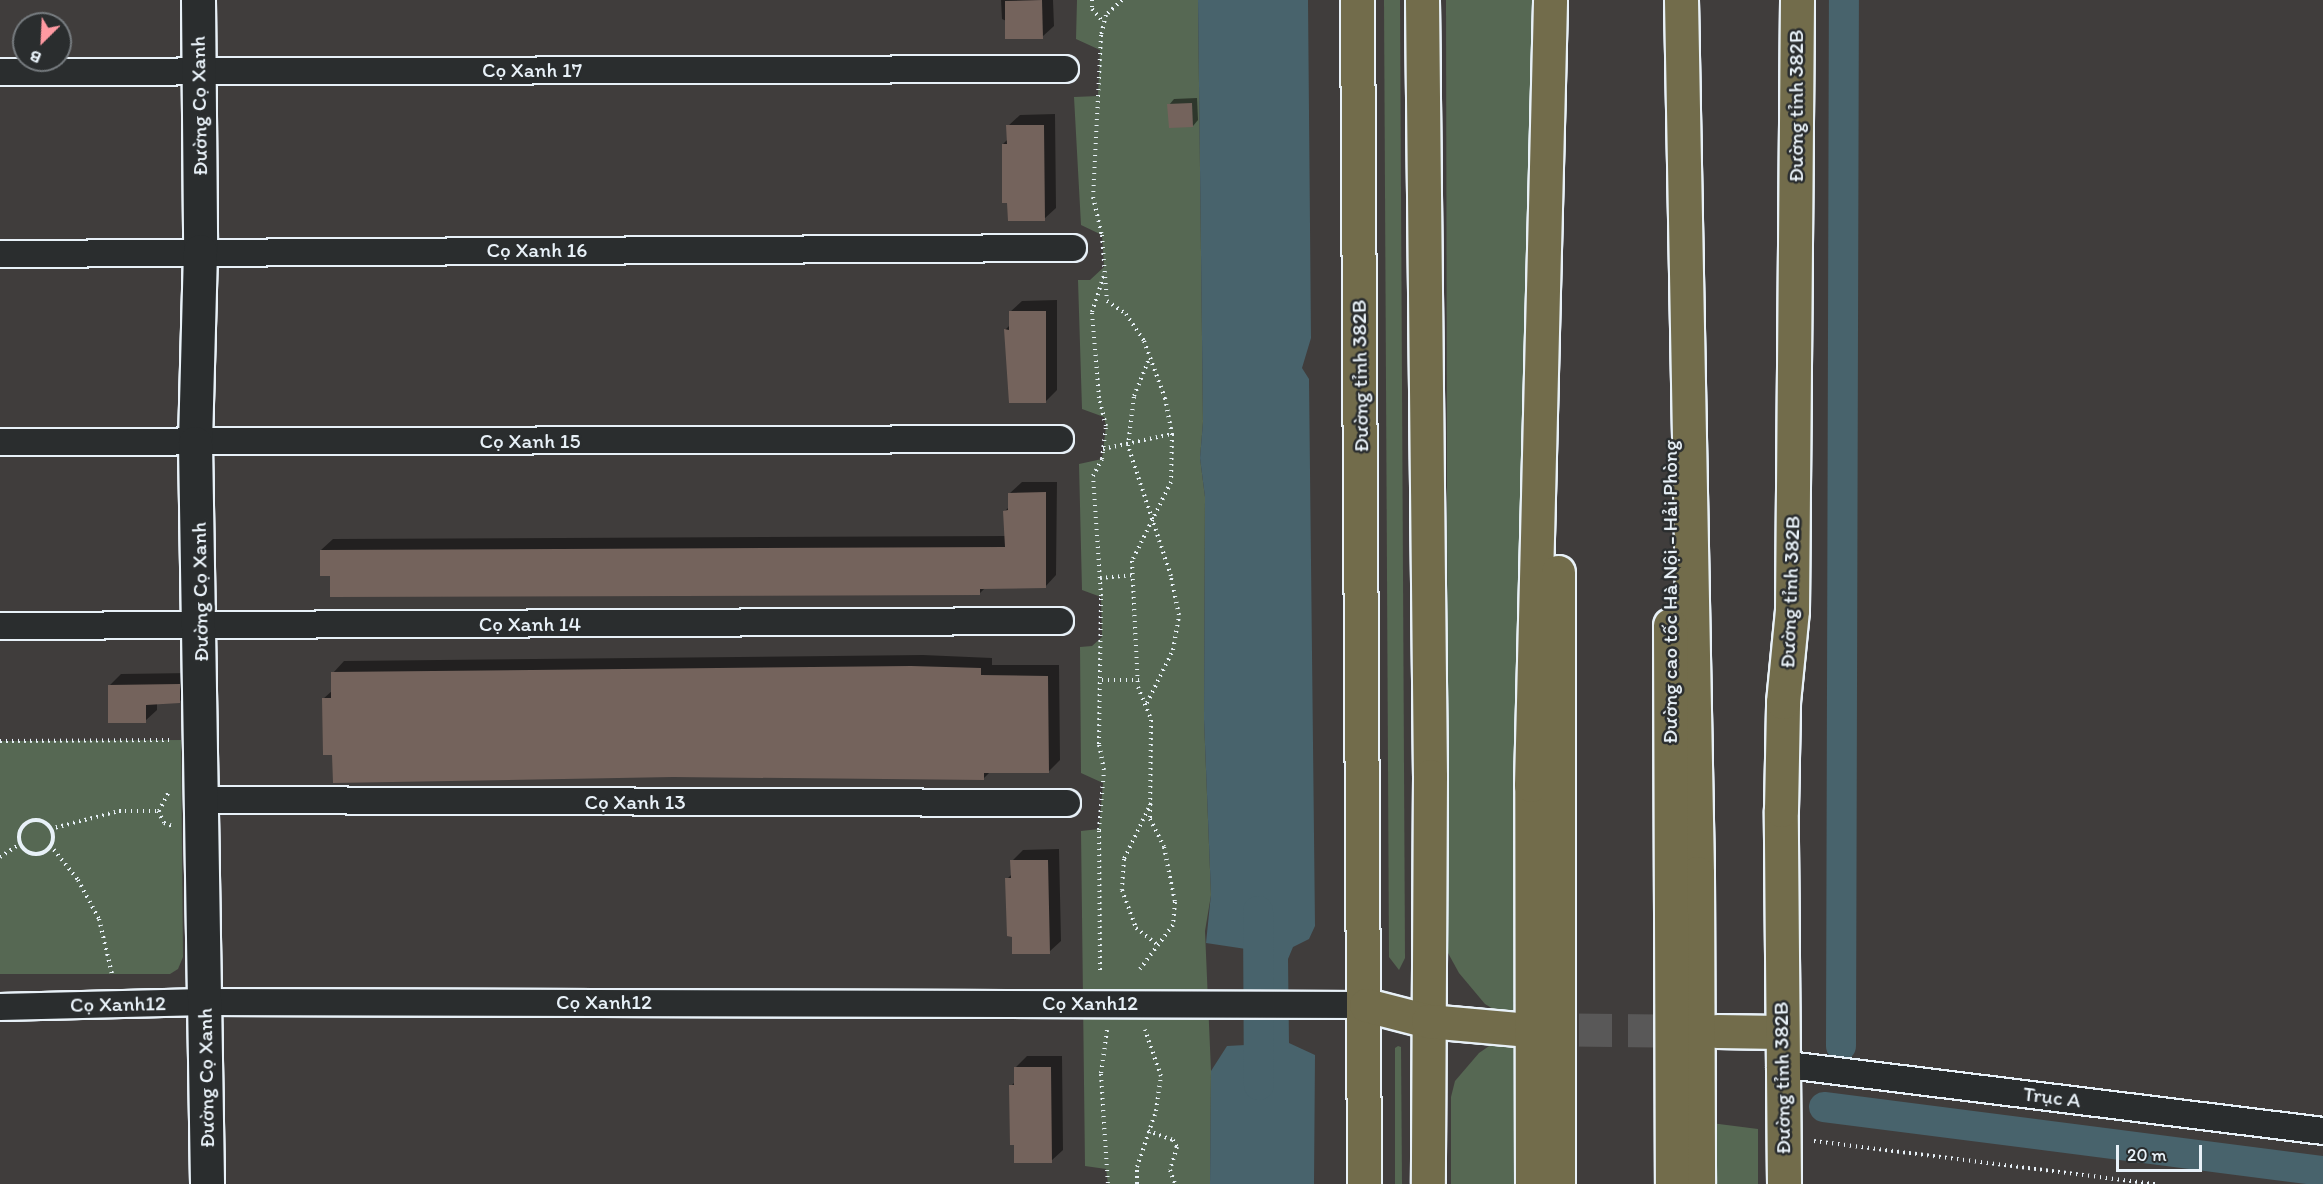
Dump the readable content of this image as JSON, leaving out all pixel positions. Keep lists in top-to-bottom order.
{
  "streets": {
    "main road": ["Đường tỉnh 382B", "Đường cao tốc Hà Nội - Hải Phòng"],
    "street": [
      "Cọ Xanh 17",
      "Đường Cọ Xanh",
      "Cọ Xanh 16",
      "Cọ Xanh 15",
      "Cọ Xanh 14",
      "Cọ Xanh 13",
      "Cọ Xanh12",
      "Trục A"
    ]
  },
  "crossings": [
    ["Cọ Xanh 17", "Đường Cọ Xanh"],
    ["Đường Cọ Xanh", "Cọ Xanh 16"],
    ["Đường Cọ Xanh", "Cọ Xanh 15"],
    ["Đường Cọ Xanh", "Cọ Xanh 14"],
    ["Đường Cọ Xanh", "Cọ Xanh 13"],
    ["Đường Cọ Xanh", "Cọ Xanh12"],
    ["Đường tỉnh 382B", "Cọ Xanh12"],
    ["Đường tỉnh 382B", "Trục A"]
  ],
  "scale_bar": "20 m",
  "north": "bottom left"
}
